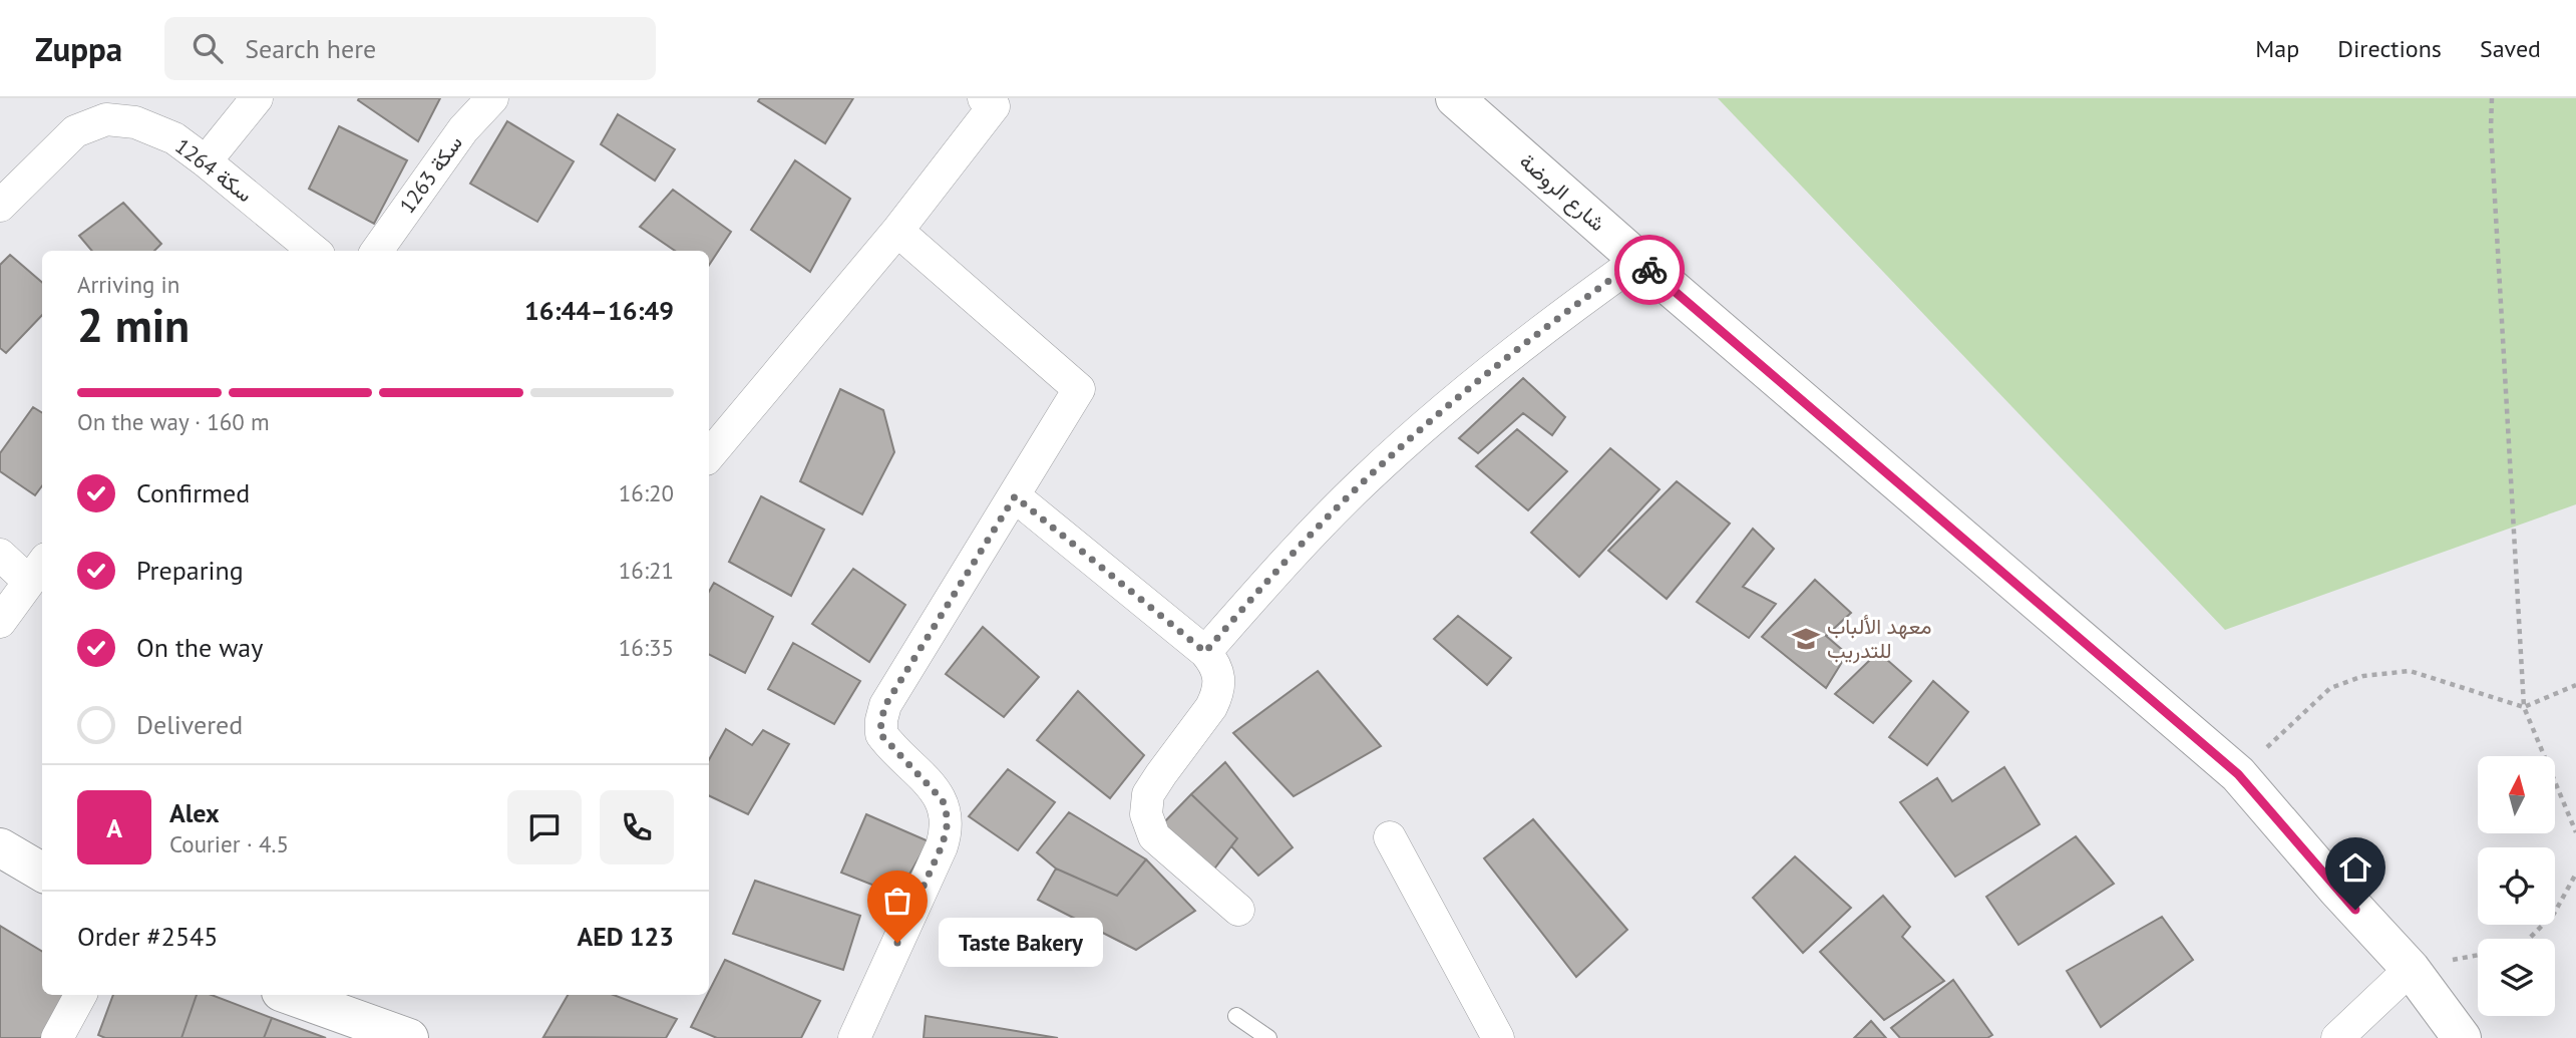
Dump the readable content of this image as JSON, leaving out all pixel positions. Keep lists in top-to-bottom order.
{
  "streets": {
    "main road": ["شارع الروضة"],
    "street": ["سكة 1264", "سكة 1263"]
  },
  "places": {
    "school or university": ["معهد الألباب للتدريب"],
    "other": ["Taste Bakery"]
  },
  "north": "top",
  "page": {
    "header": "Zuppa",
    "search": "Search here",
    "nav": ["Map", "Directions", "Saved"],
    "heading": ["2 min", "Arriving in", "16:44–16:49"],
    "panel": [
      "Alex",
      "Courier · 4.5",
      "Order #2545",
      "AED 123"
    ],
    "bar": "On the way · 160 m",
    "list": [
      ["Confirmed", "16:20"],
      ["Preparing", "16:21"],
      ["On the way", "16:35"],
      "Delivered"
    ],
    "round": "A",
    "bubble": "Taste Bakery"
  }
}
